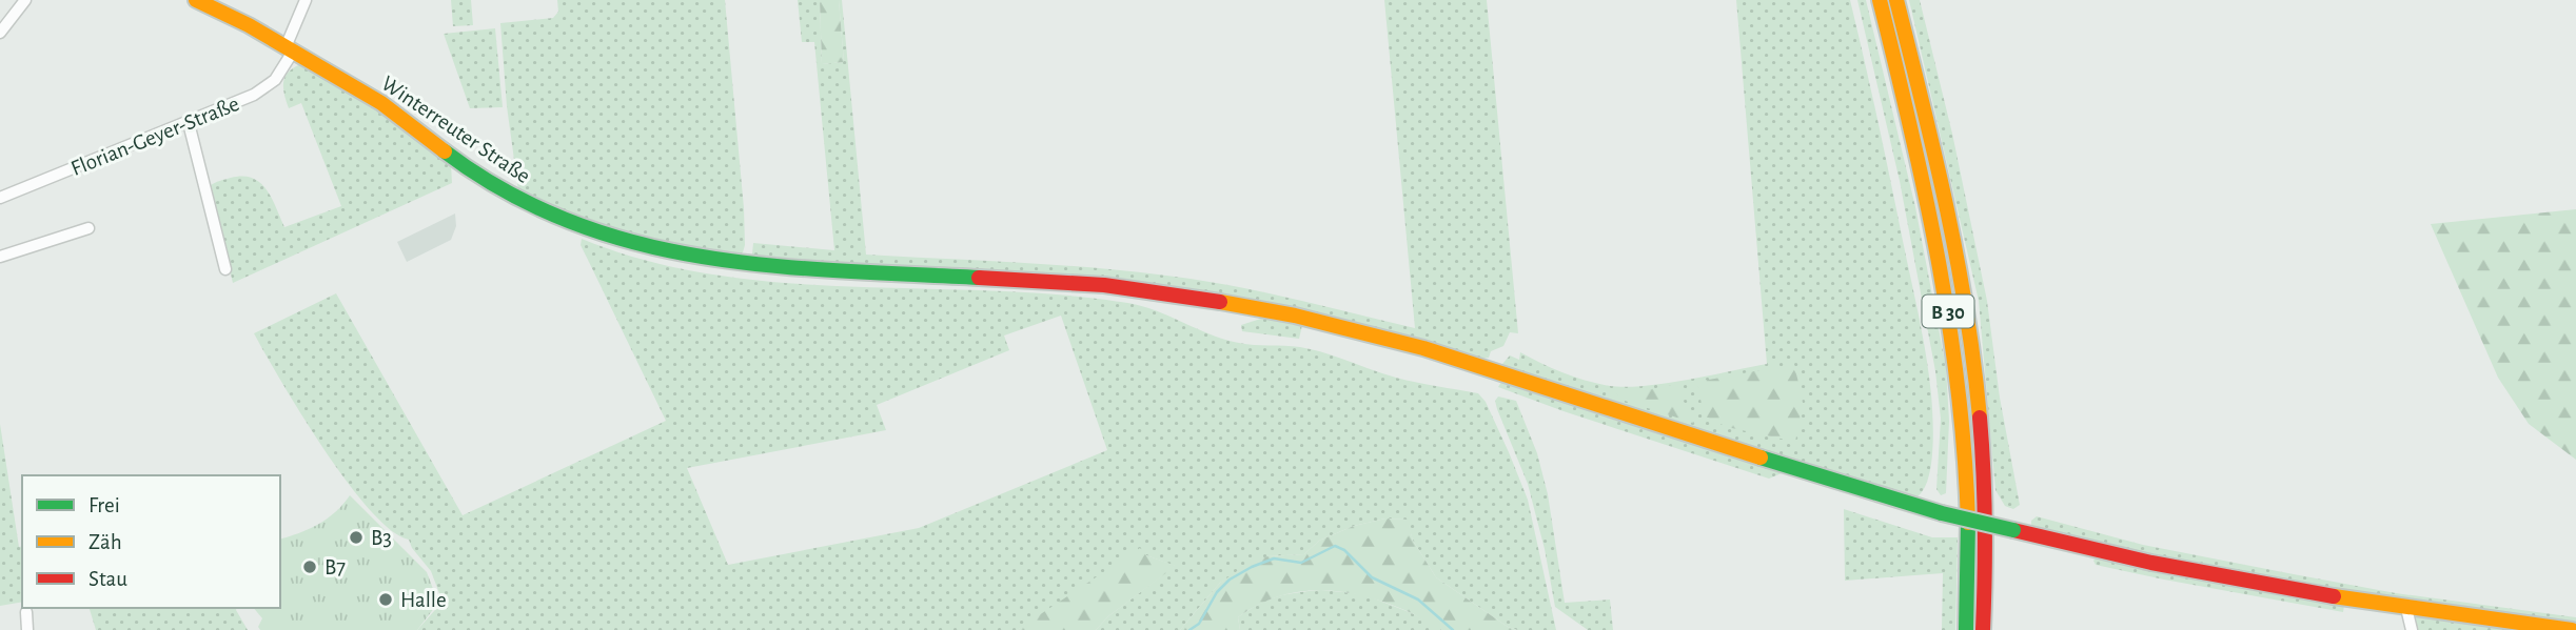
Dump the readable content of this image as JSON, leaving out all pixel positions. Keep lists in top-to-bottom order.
{
  "streets": {
    "main road": ["Winterreuter Straße", "B 30"],
    "street": ["Florian-Geyer-Straße"]
  },
  "crossings": [
    ["Winterreuter Straße", "Florian-Geyer-Straße"]
  ],
  "places": ["B3", "B7", "Halle"],
  "legend": ["Frei", "Zäh", "Stau"]
}
